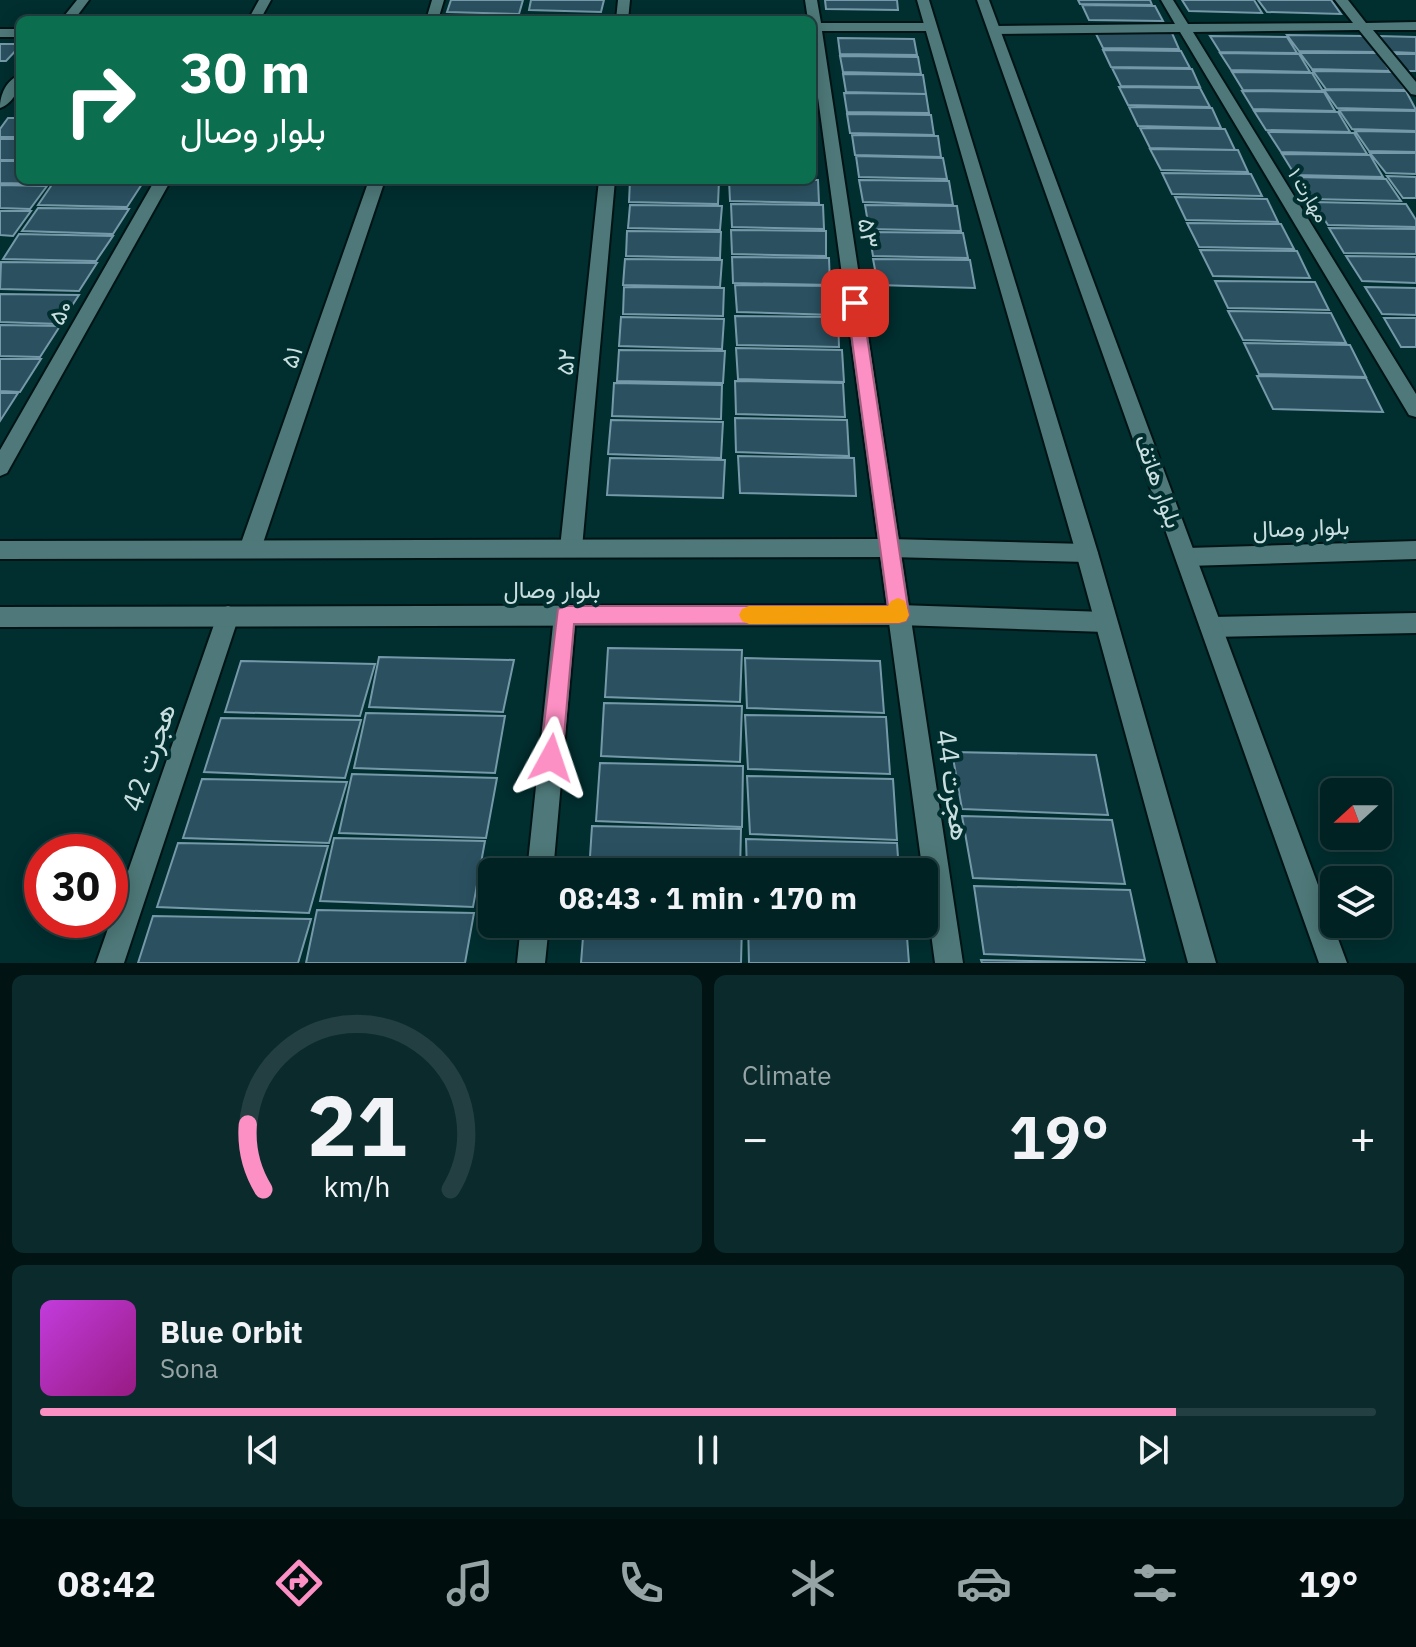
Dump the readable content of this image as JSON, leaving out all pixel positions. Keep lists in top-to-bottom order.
{
  "streets": {
    "street": [
      "مهارت ۱",
      "۵۳",
      "۵۰",
      "۵۱",
      "۵۲",
      "بلوار هاتف",
      "بلوار وصال",
      "هجرت 42",
      "هجرت 44"
    ]
  },
  "crossings": [
    ["۵۳", "بلوار وصال"],
    ["۵۳", "هجرت 44"],
    ["۵۱", "بلوار وصال"],
    ["۵۲", "بلوار وصال"],
    ["بلوار هاتف", "بلوار وصال"],
    ["بلوار وصال", "هجرت 42"],
    ["بلوار وصال", "هجرت 44"]
  ],
  "north": "left",
  "page": {
    "turn": ["30 m", "بلوار وصال"],
    "limit": "30",
    "trip": "08:43 · 1 min · 170 m",
    "tile": "Climate",
    "heat": ["−", "19°", "+"],
    "song": ["Blue Orbit", "Sona"],
    "tabs": ["08:42", "19°"],
    "gauge": ["21", "km/h"]
  }
}
